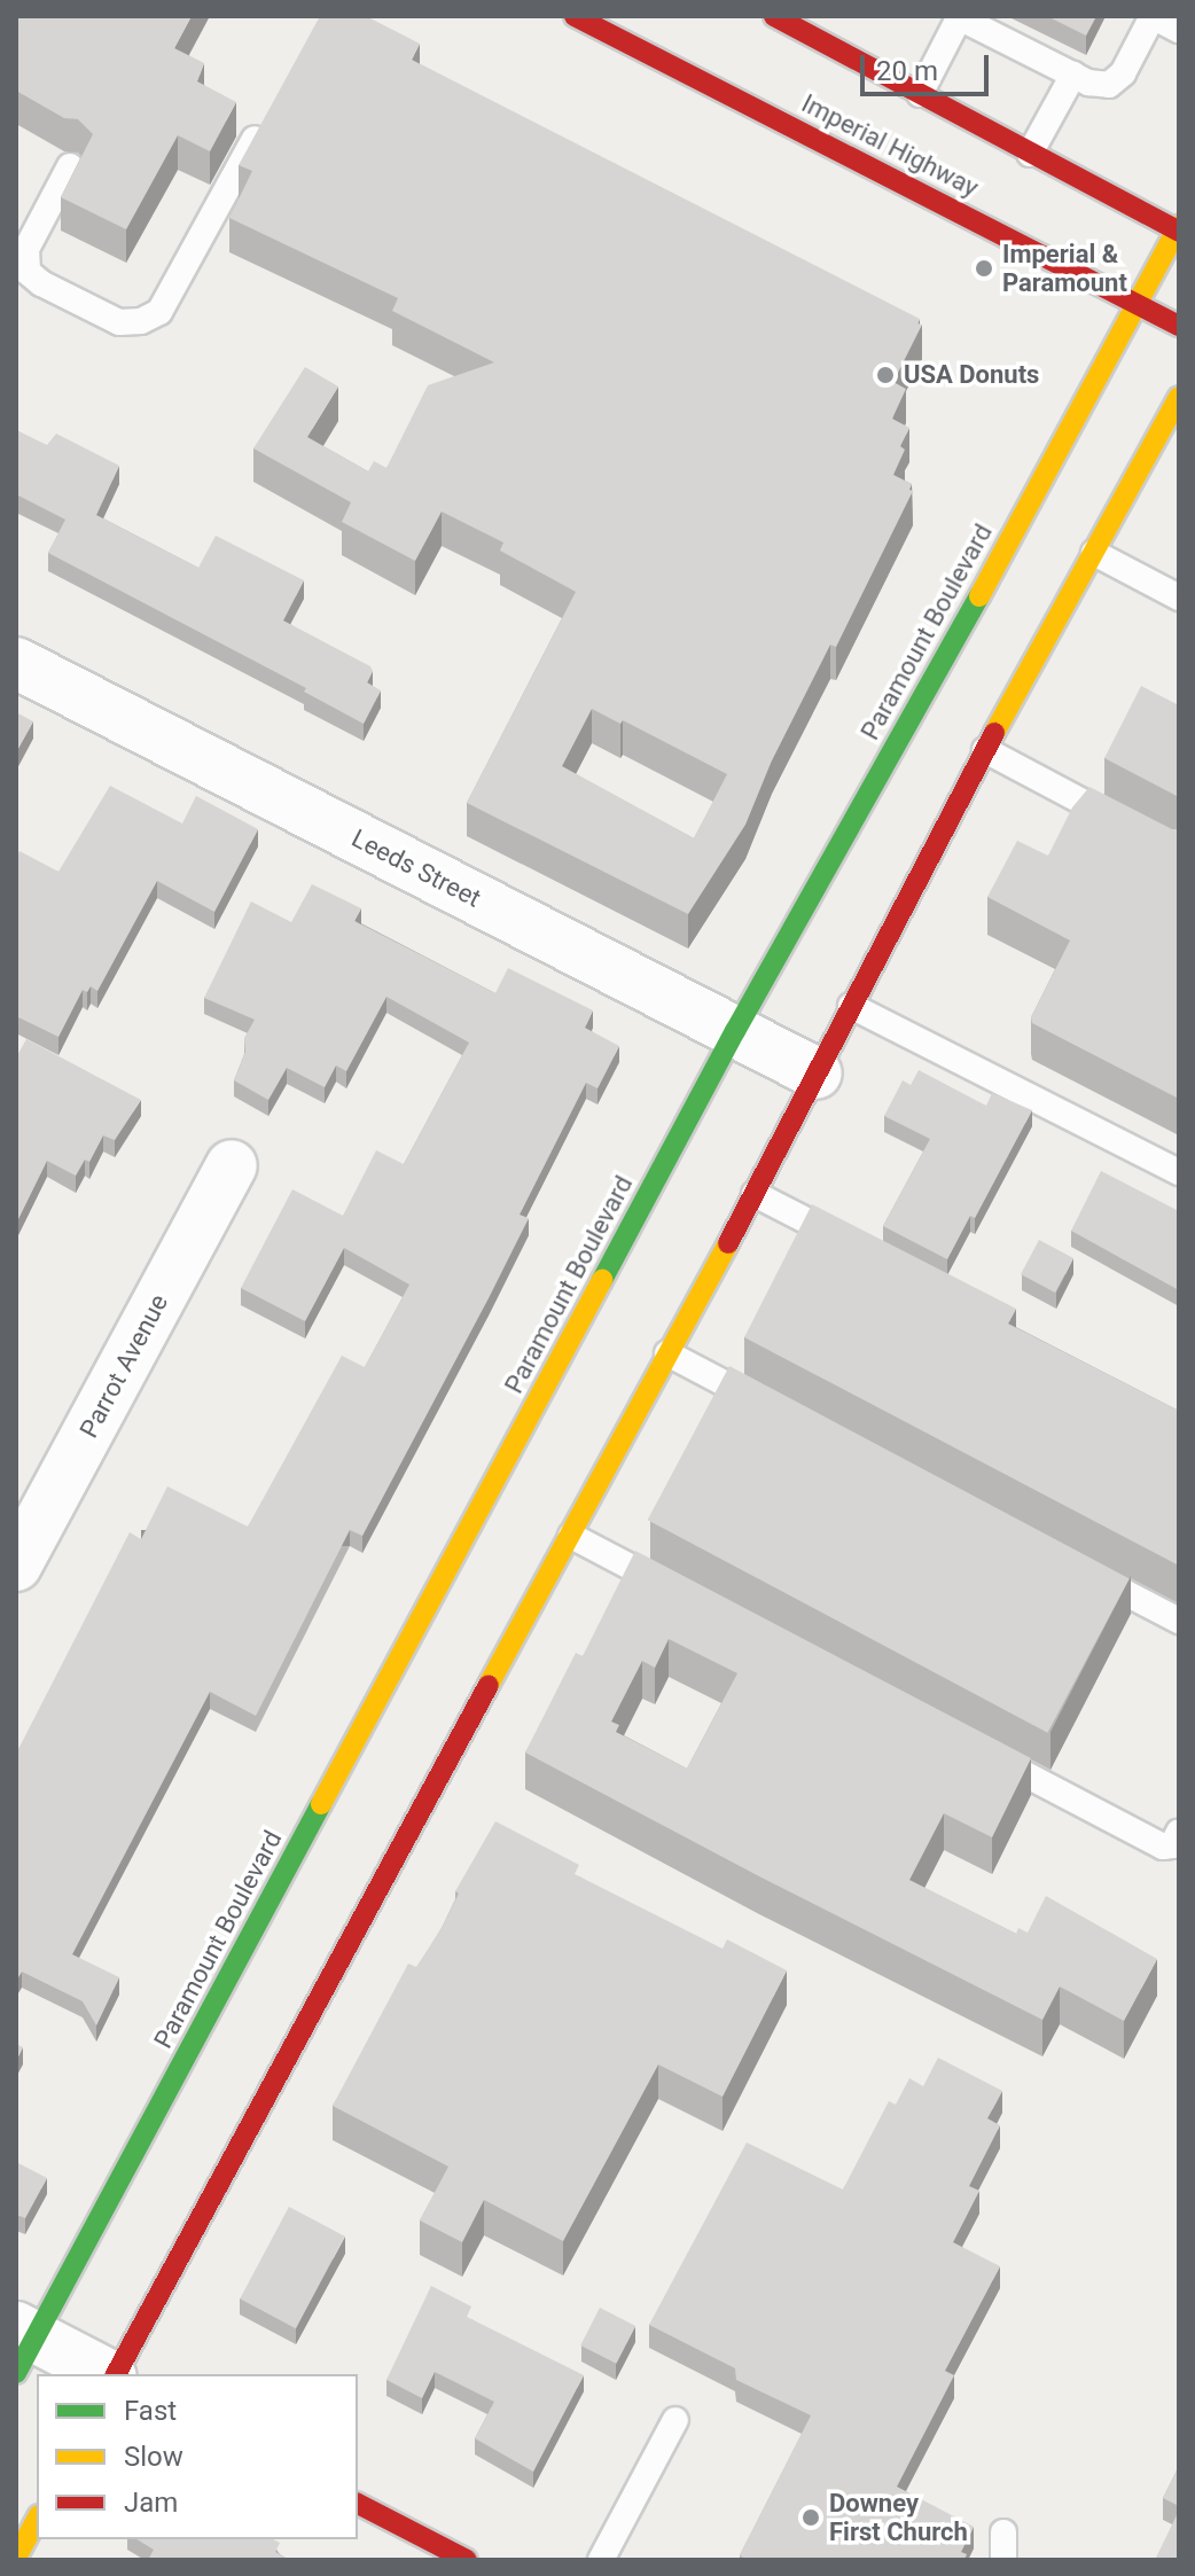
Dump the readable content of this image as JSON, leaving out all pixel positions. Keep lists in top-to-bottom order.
{
  "streets": {
    "main road": ["Imperial Highway", "Paramount Boulevard"],
    "street": ["Leeds Street", "Parrot Avenue"]
  },
  "crossings": [
    ["Imperial Highway", "Paramount Boulevard"],
    ["Paramount Boulevard", "Leeds Street"]
  ],
  "places": ["Imperial & Paramount", "USA Donuts", "Downey First Church"],
  "legend": ["Fast", "Slow", "Jam"],
  "scale_bar": "20 m"
}
